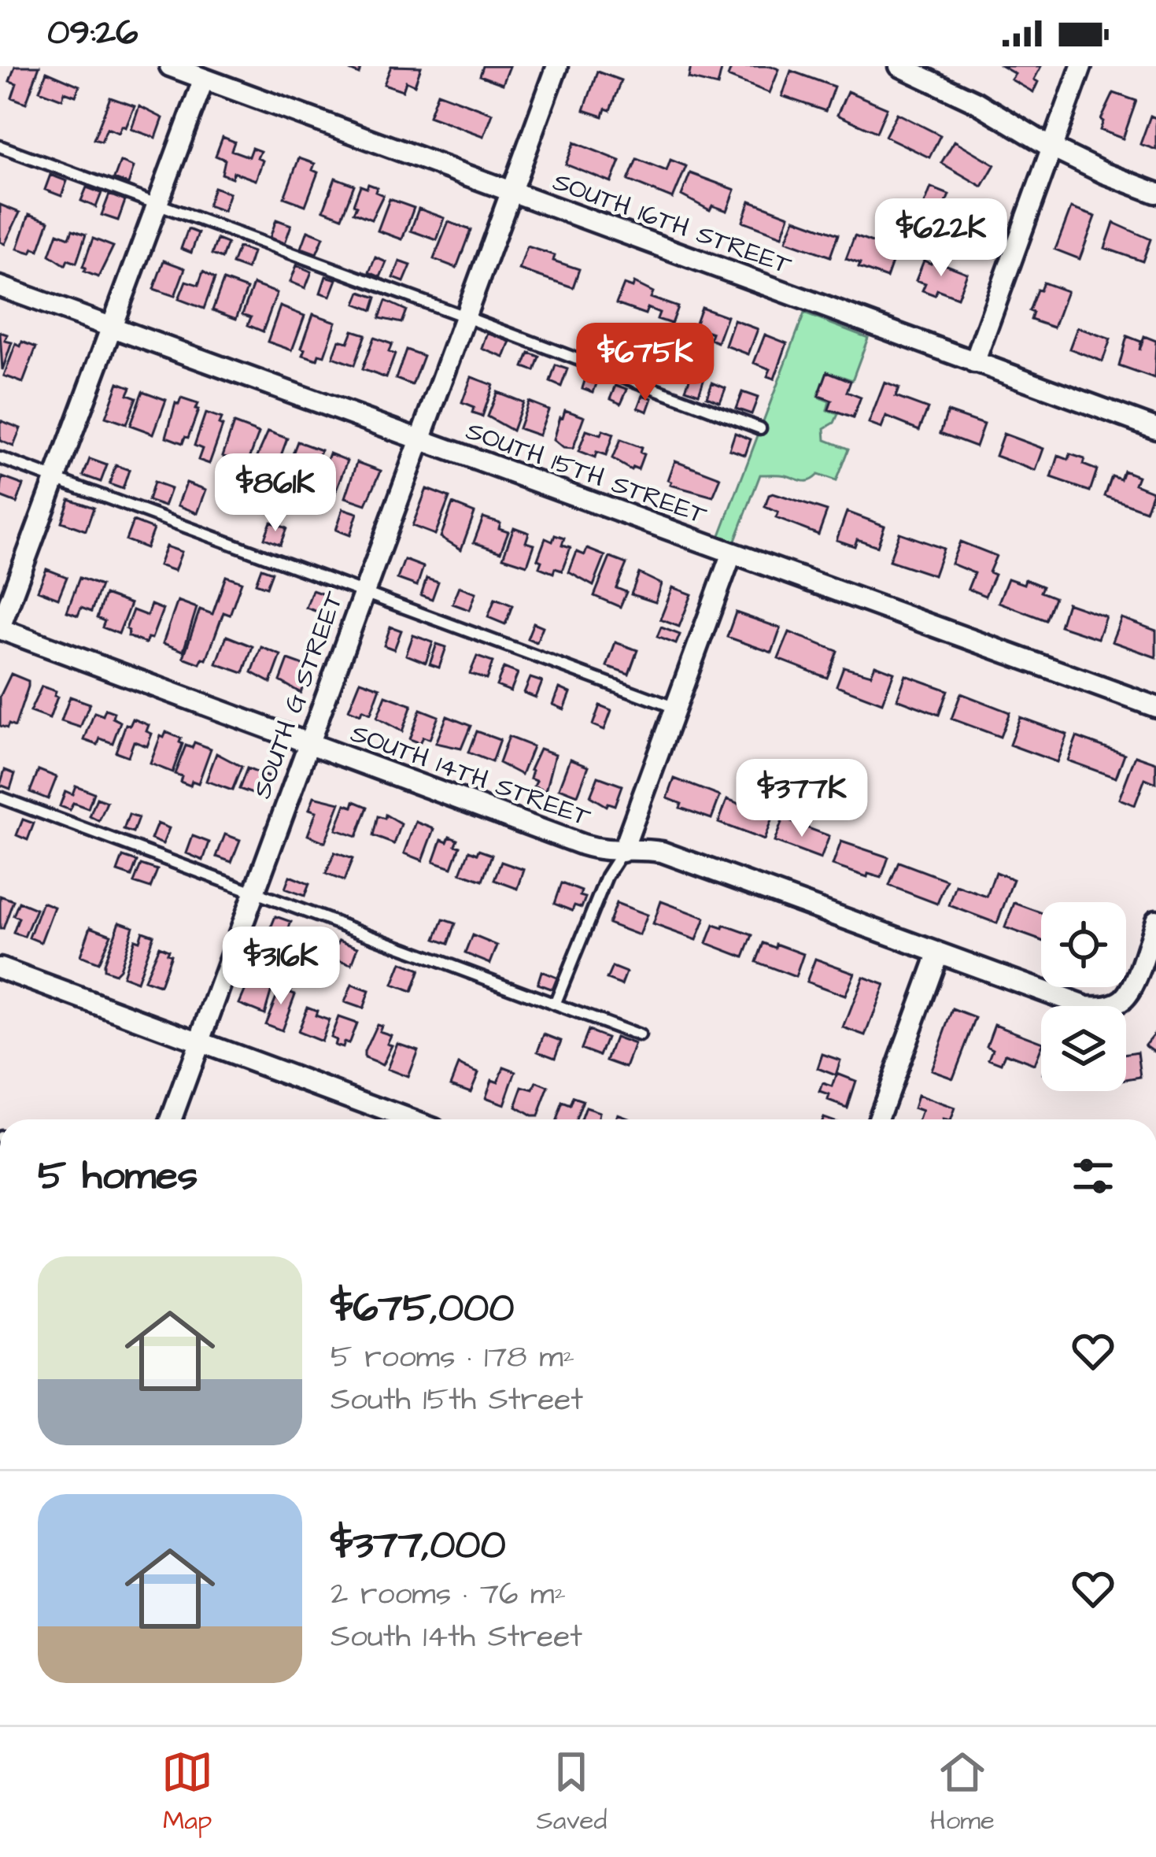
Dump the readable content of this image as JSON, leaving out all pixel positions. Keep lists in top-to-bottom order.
{
  "streets": {
    "street": [
      "SOUTH 16TH STREET",
      "SOUTH 15TH STREET",
      "SOUTH G STREET",
      "SOUTH 14TH STREET"
    ]
  },
  "crossings": [
    ["SOUTH 16TH STREET", "SOUTH G STREET"],
    ["SOUTH 15TH STREET", "SOUTH G STREET"],
    ["SOUTH G STREET", "SOUTH 14TH STREET"]
  ],
  "page": {
    "status": "09:26",
    "price": [
      "$622K",
      "$675K",
      "$861K",
      "$377K",
      "$316K"
    ],
    "heading": "5 homes",
    "list": [
      {
        "name": "$675,000",
        "note": "5 rooms · 178 m² · South 15th Street"
      },
      {
        "name": "$377,000",
        "note": "2 rooms · 76 m² · South 14th Street"
      }
    ],
    "tabs": ["Map", "Saved", "Home"]
  }
}
